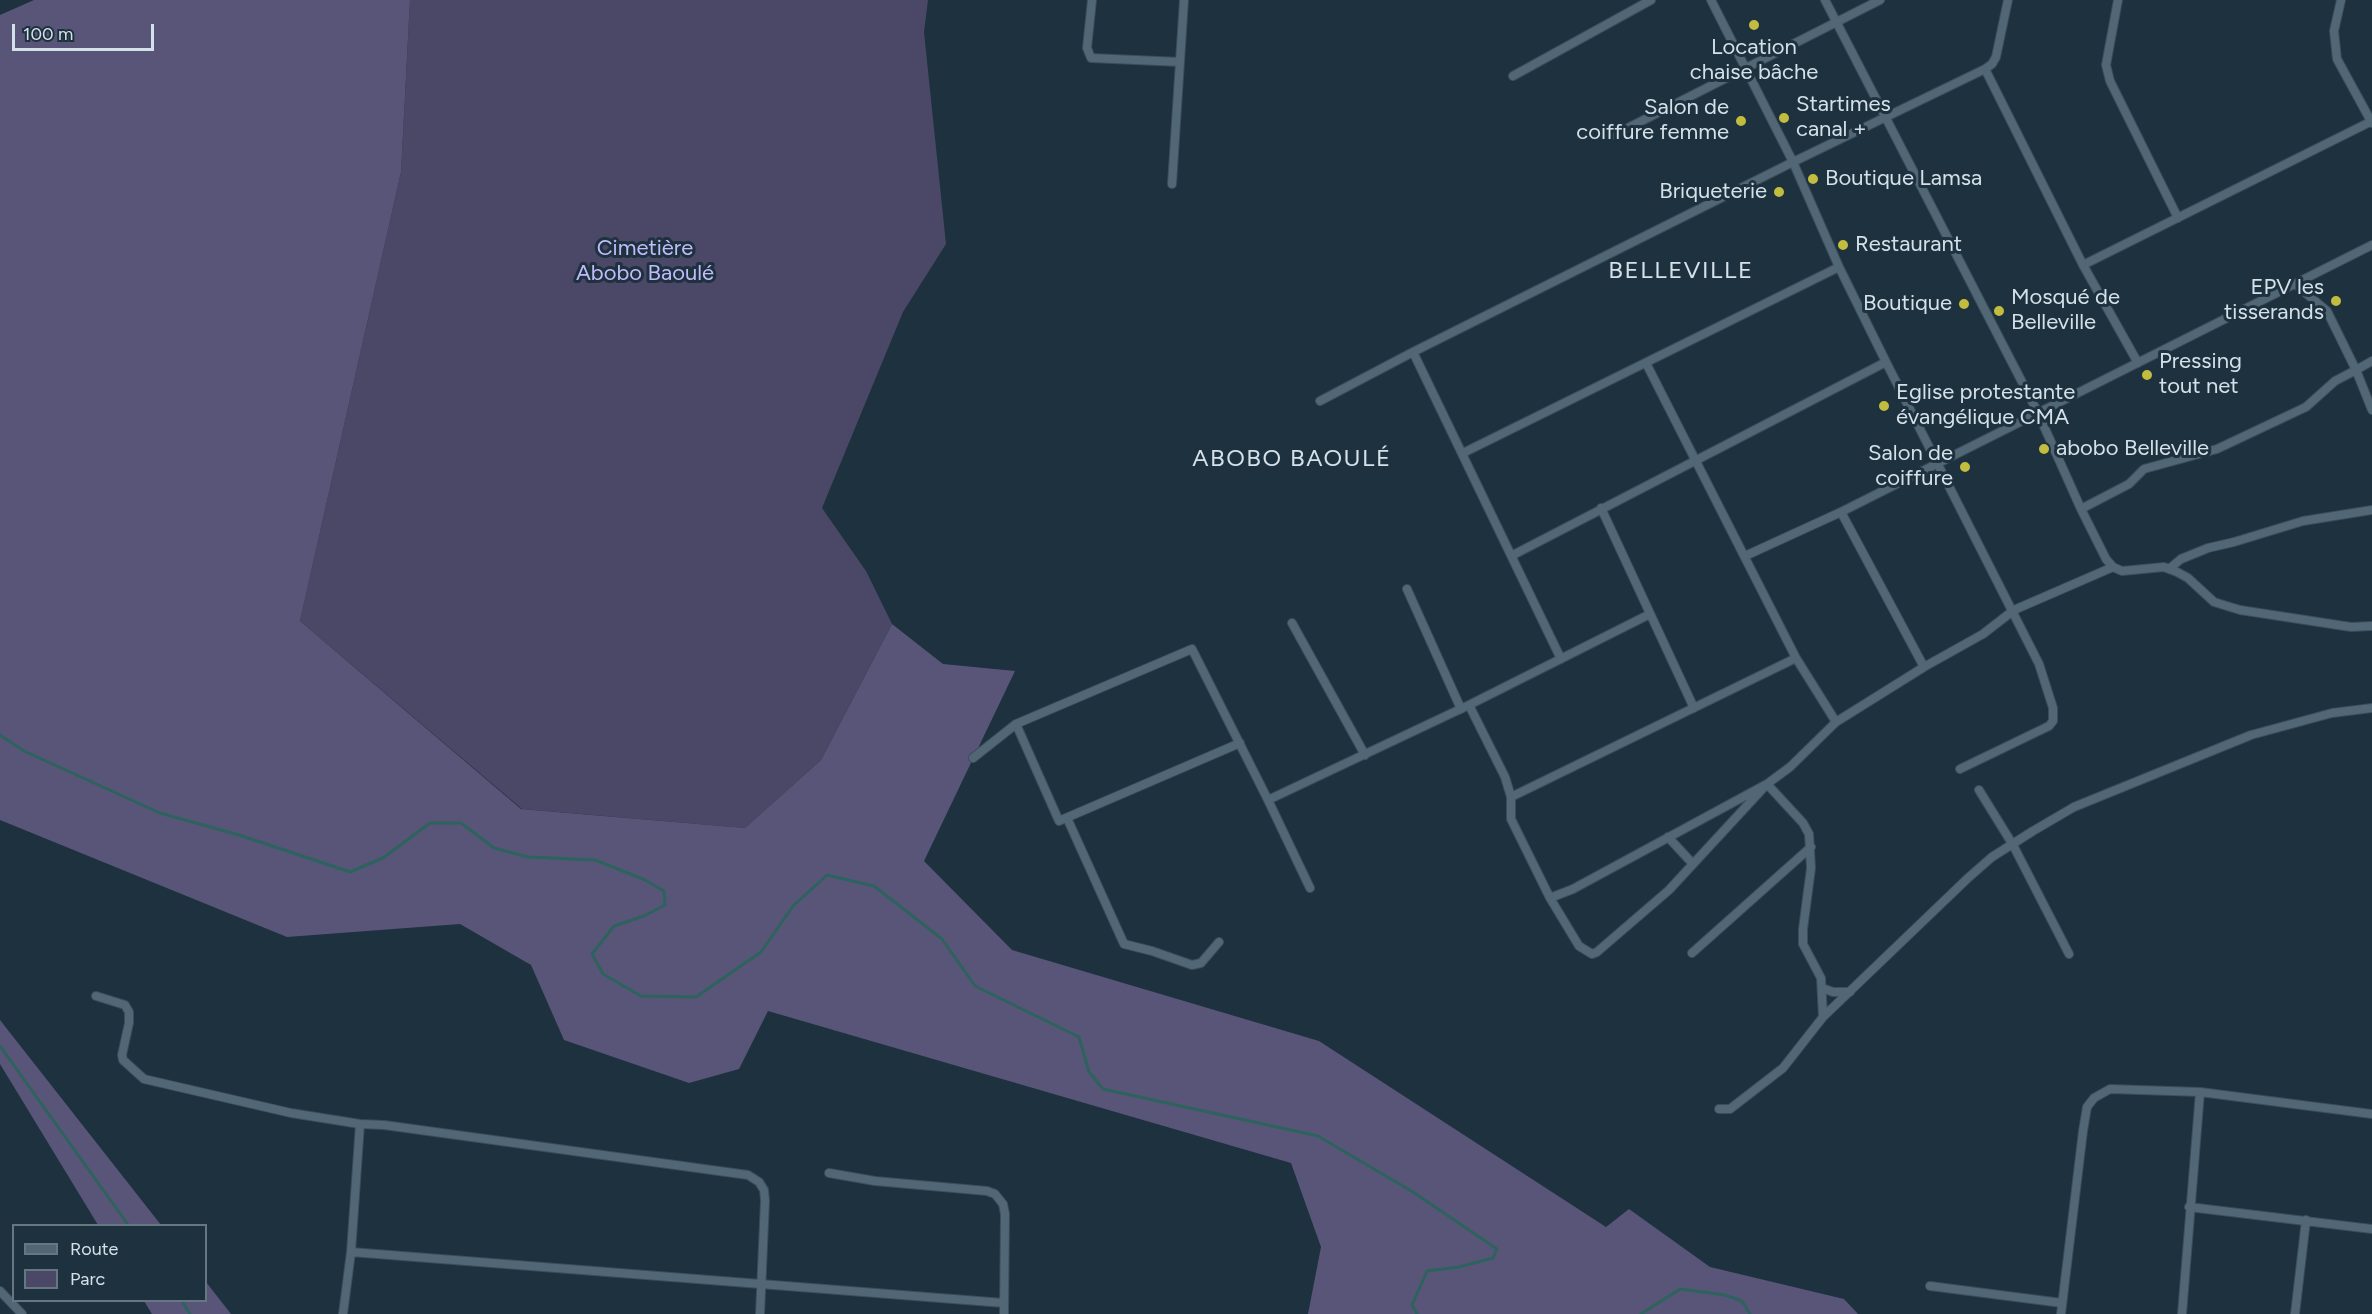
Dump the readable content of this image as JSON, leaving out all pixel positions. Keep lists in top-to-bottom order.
{
  "districts": ["BELLEVILLE", "ABOBO BAOULÉ"],
  "parks": ["Cimetière Abobo Baoulé"],
  "places": [
    "Location chaise bâche",
    "Startimes canal +",
    "Salon de coiffure femme",
    "Boutique Lamsa",
    "Briqueterie",
    "Restaurant",
    "EPV les tisserands",
    "Boutique",
    "Mosqué de Belleville",
    "Pressing tout net",
    "Eglise protestante évangélique CMA",
    "abobo Belleville",
    "Salon de coiffure"
  ],
  "legend": ["Route", "Parc"],
  "scale_bar": "100 m"
}
